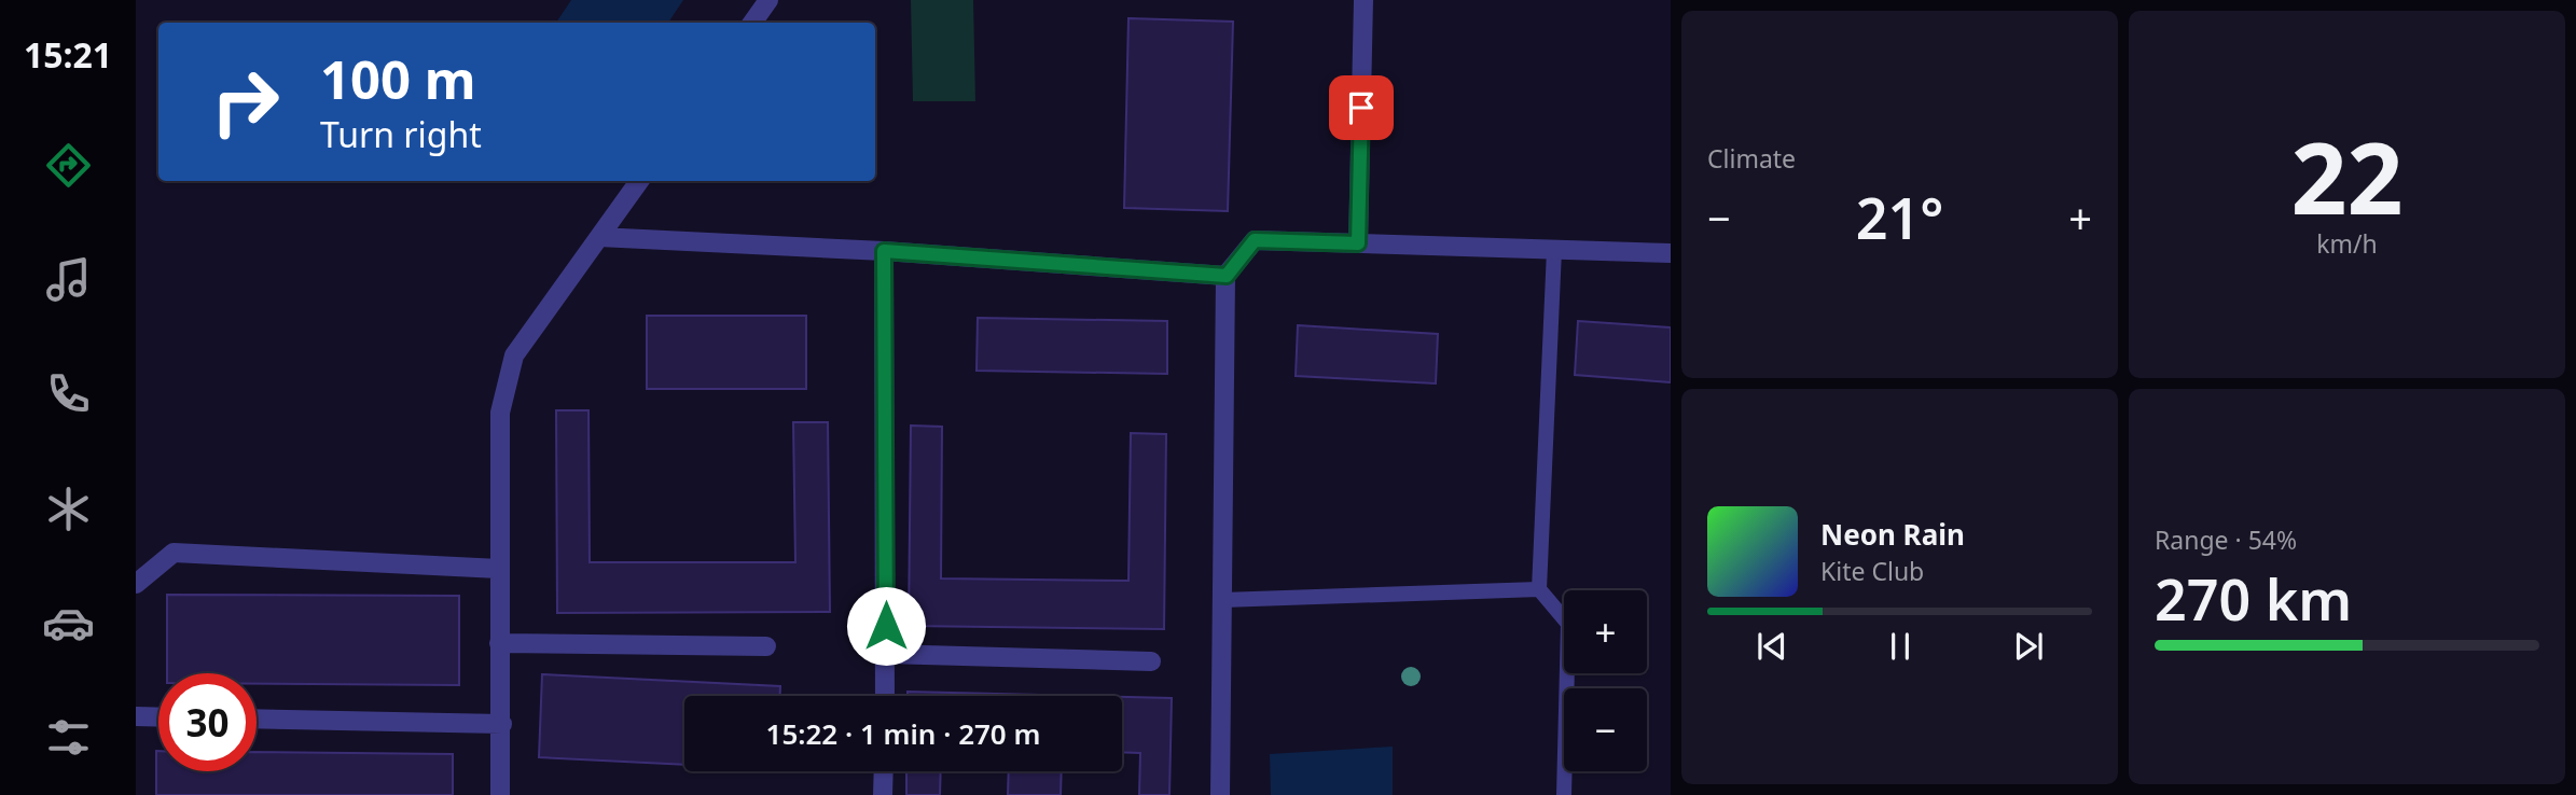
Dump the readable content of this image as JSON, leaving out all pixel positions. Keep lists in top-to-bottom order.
{
  "page": {
    "tabs": "15:21",
    "tile": [
      "Climate",
      ["22", "km/h"],
      ["Range · 54%", "270 km"]
    ],
    "turn": ["100 m", "Turn right"],
    "heat": ["−", "21°", "+"],
    "song": ["Neon Rain", "Kite Club"],
    "map_buttons": ["+", "−"],
    "limit": "30",
    "trip": "15:22 · 1 min · 270 m"
  }
}
